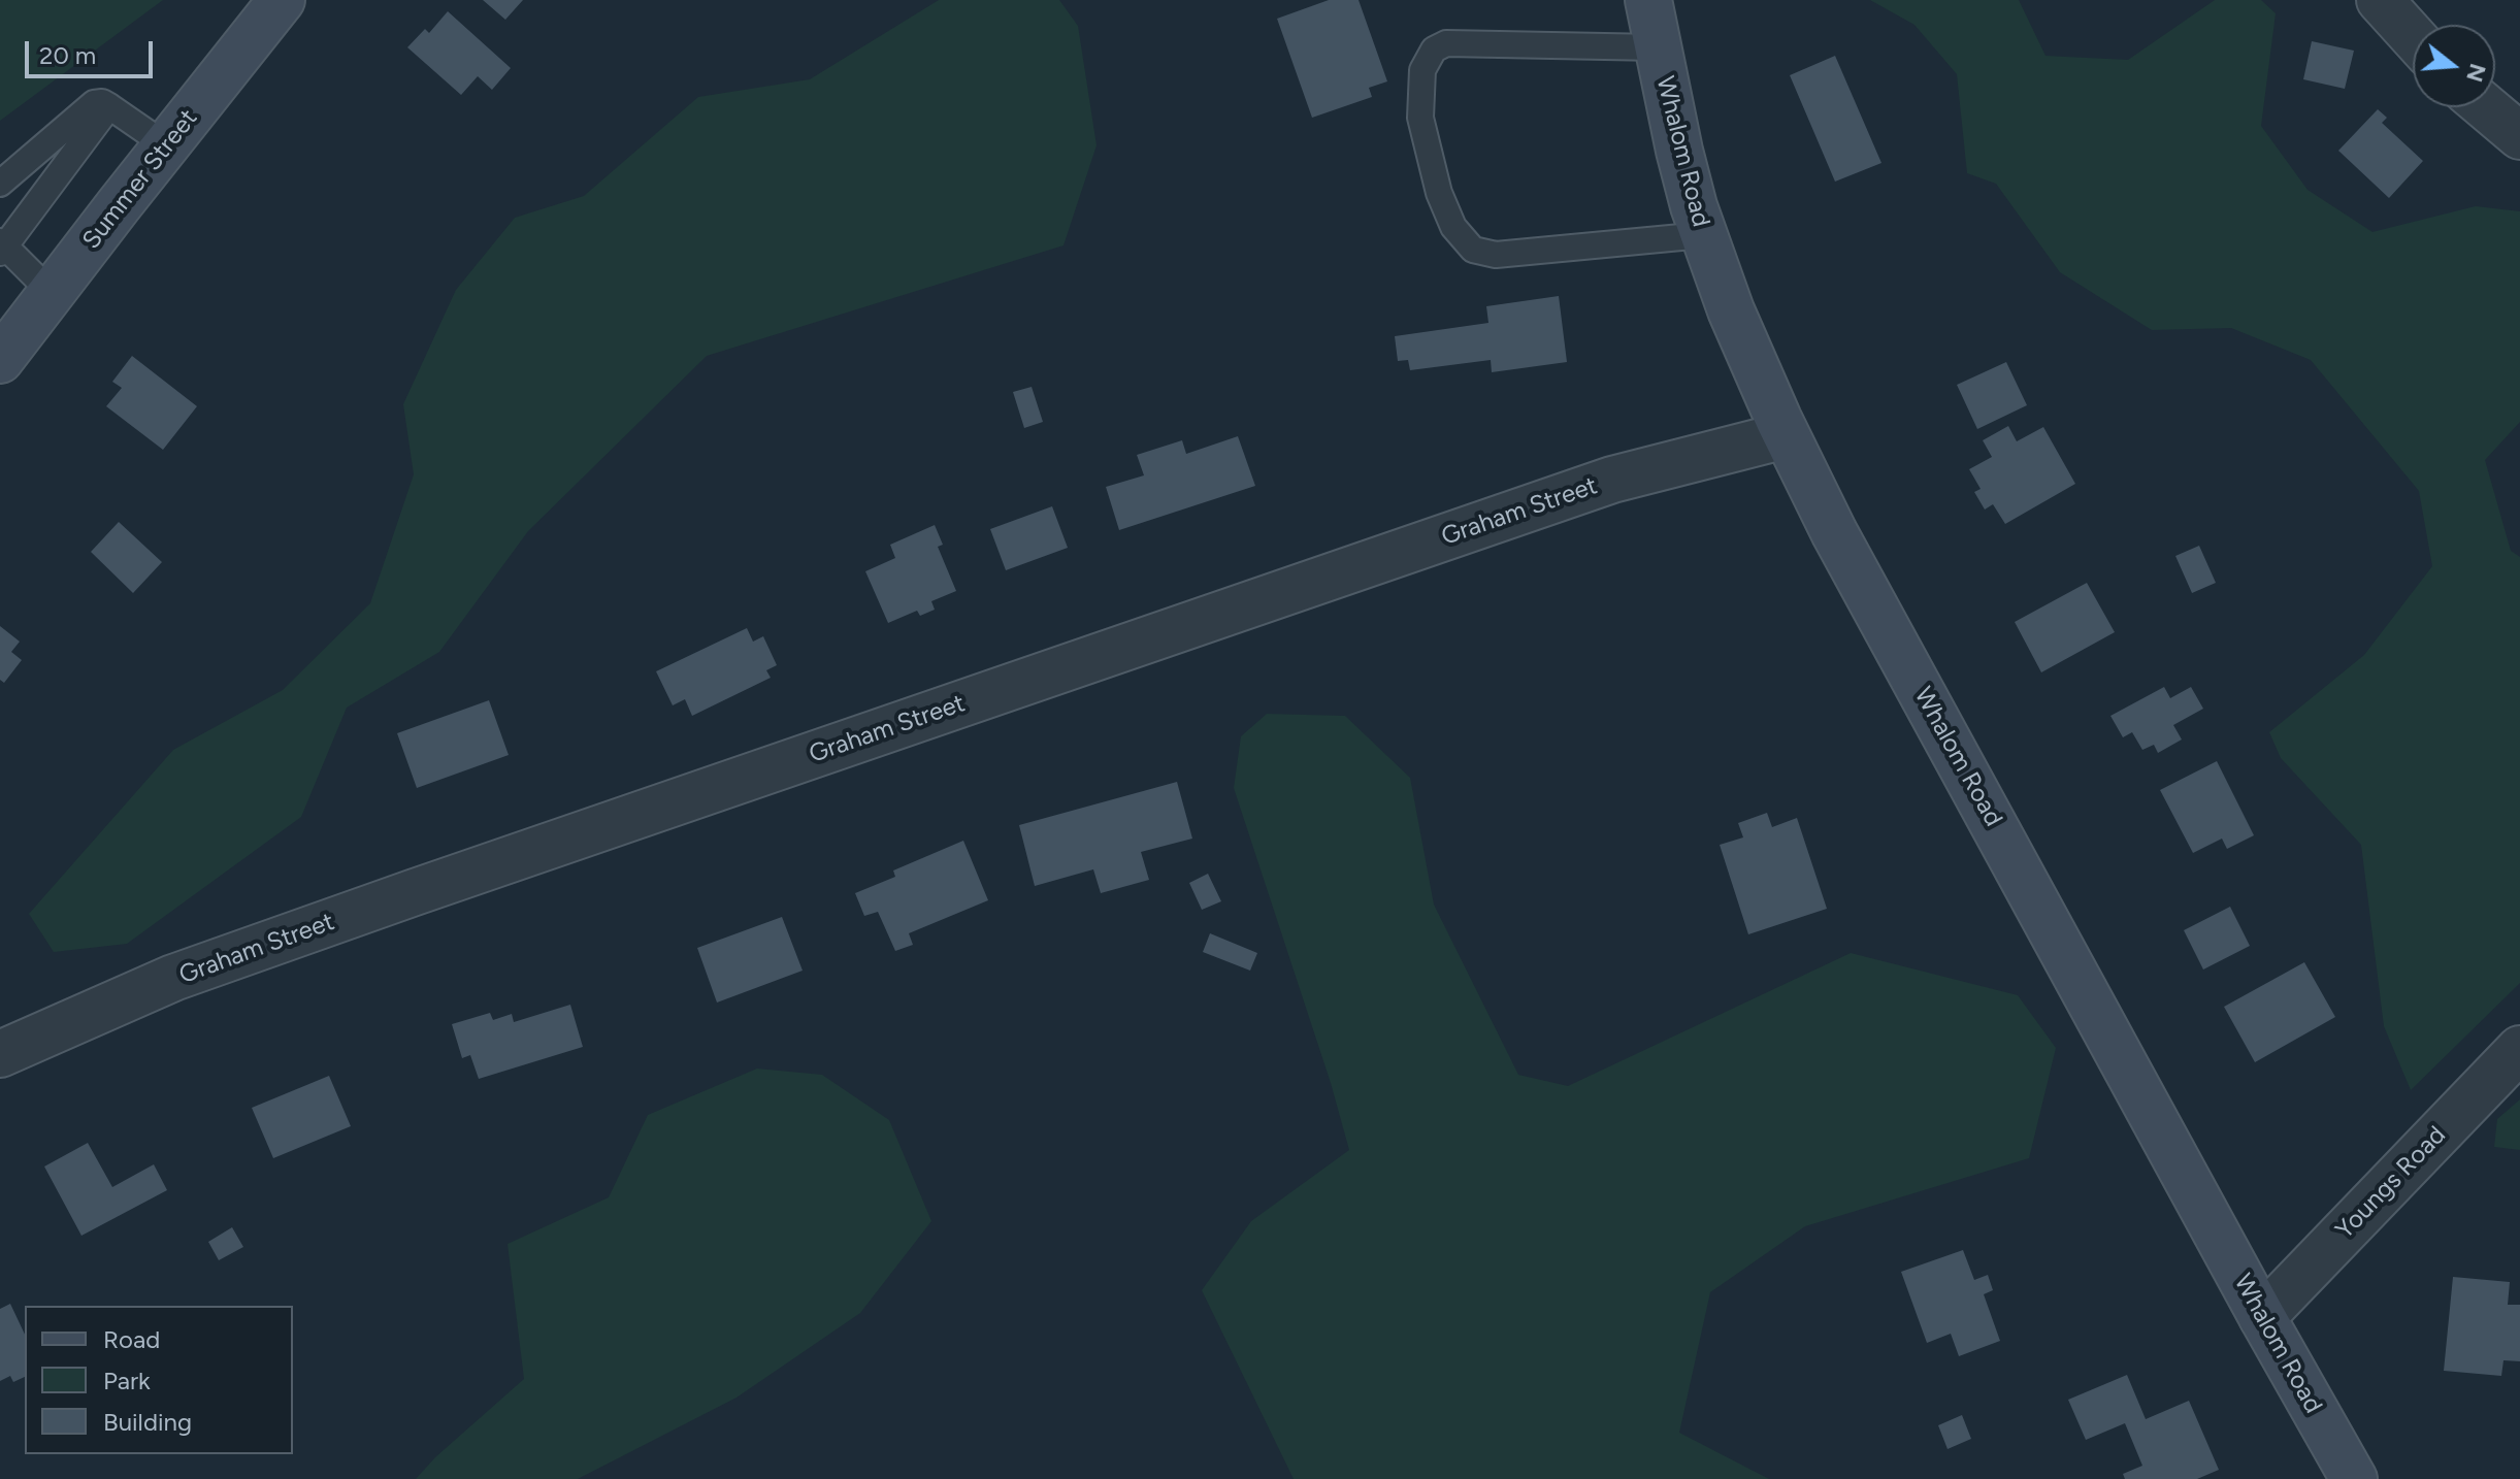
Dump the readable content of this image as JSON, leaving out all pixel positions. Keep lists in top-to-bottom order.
{
  "streets": {
    "main road": ["Whalom Road", "Summer Street"],
    "street": ["Graham Street", "Youngs Road"]
  },
  "crossings": [
    ["Whalom Road", "Graham Street"],
    ["Whalom Road", "Youngs Road"]
  ],
  "legend": ["Road", "Park", "Building"],
  "scale_bar": "20 m",
  "north": "right"
}
